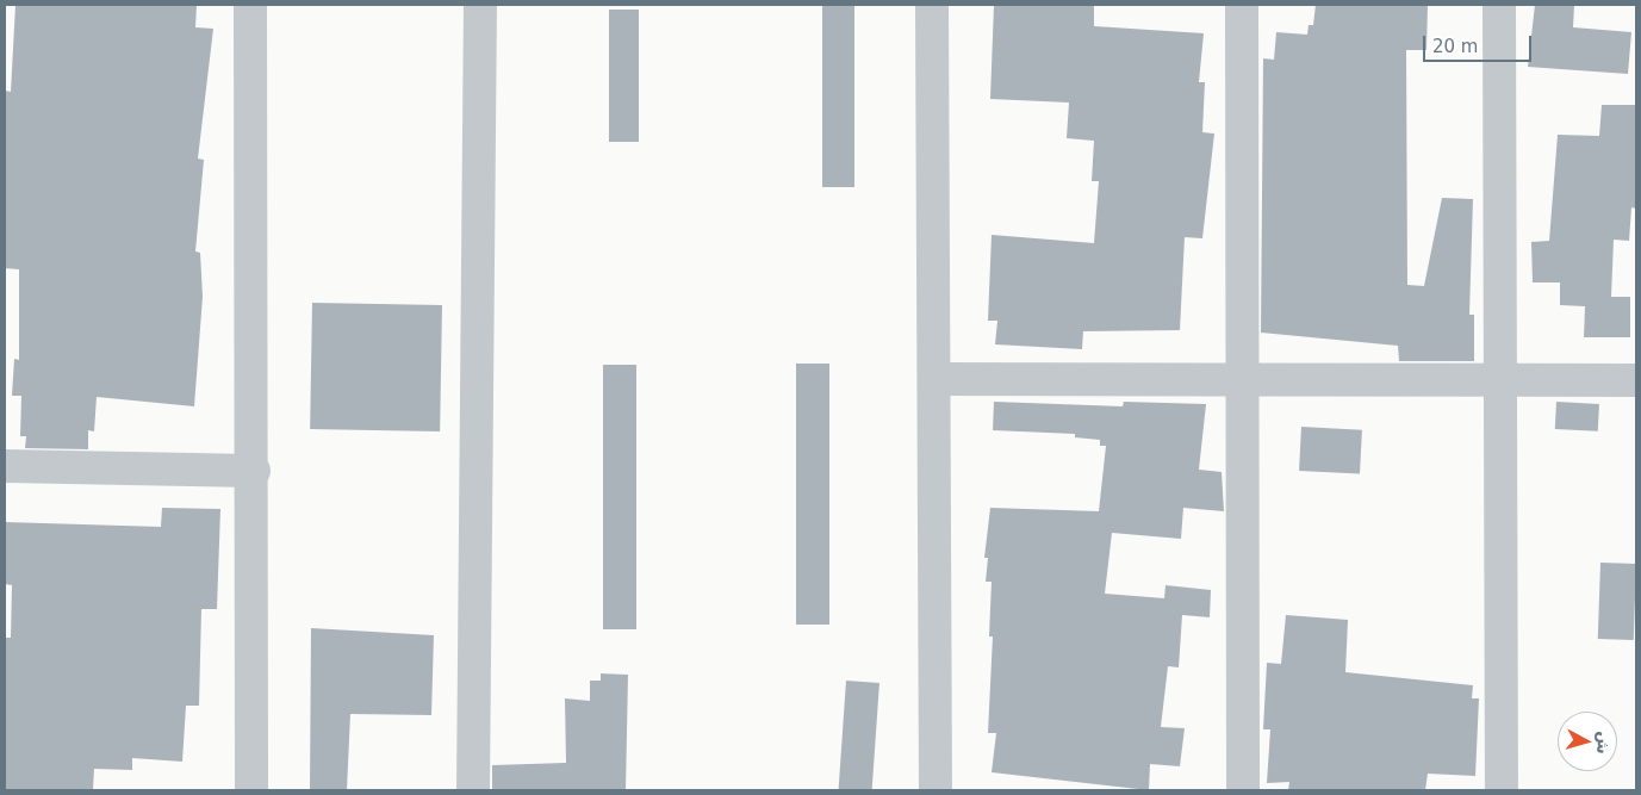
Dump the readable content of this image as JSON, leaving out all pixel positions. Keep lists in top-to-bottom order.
{
  "scale_bar": "20 m",
  "north": "right"
}
